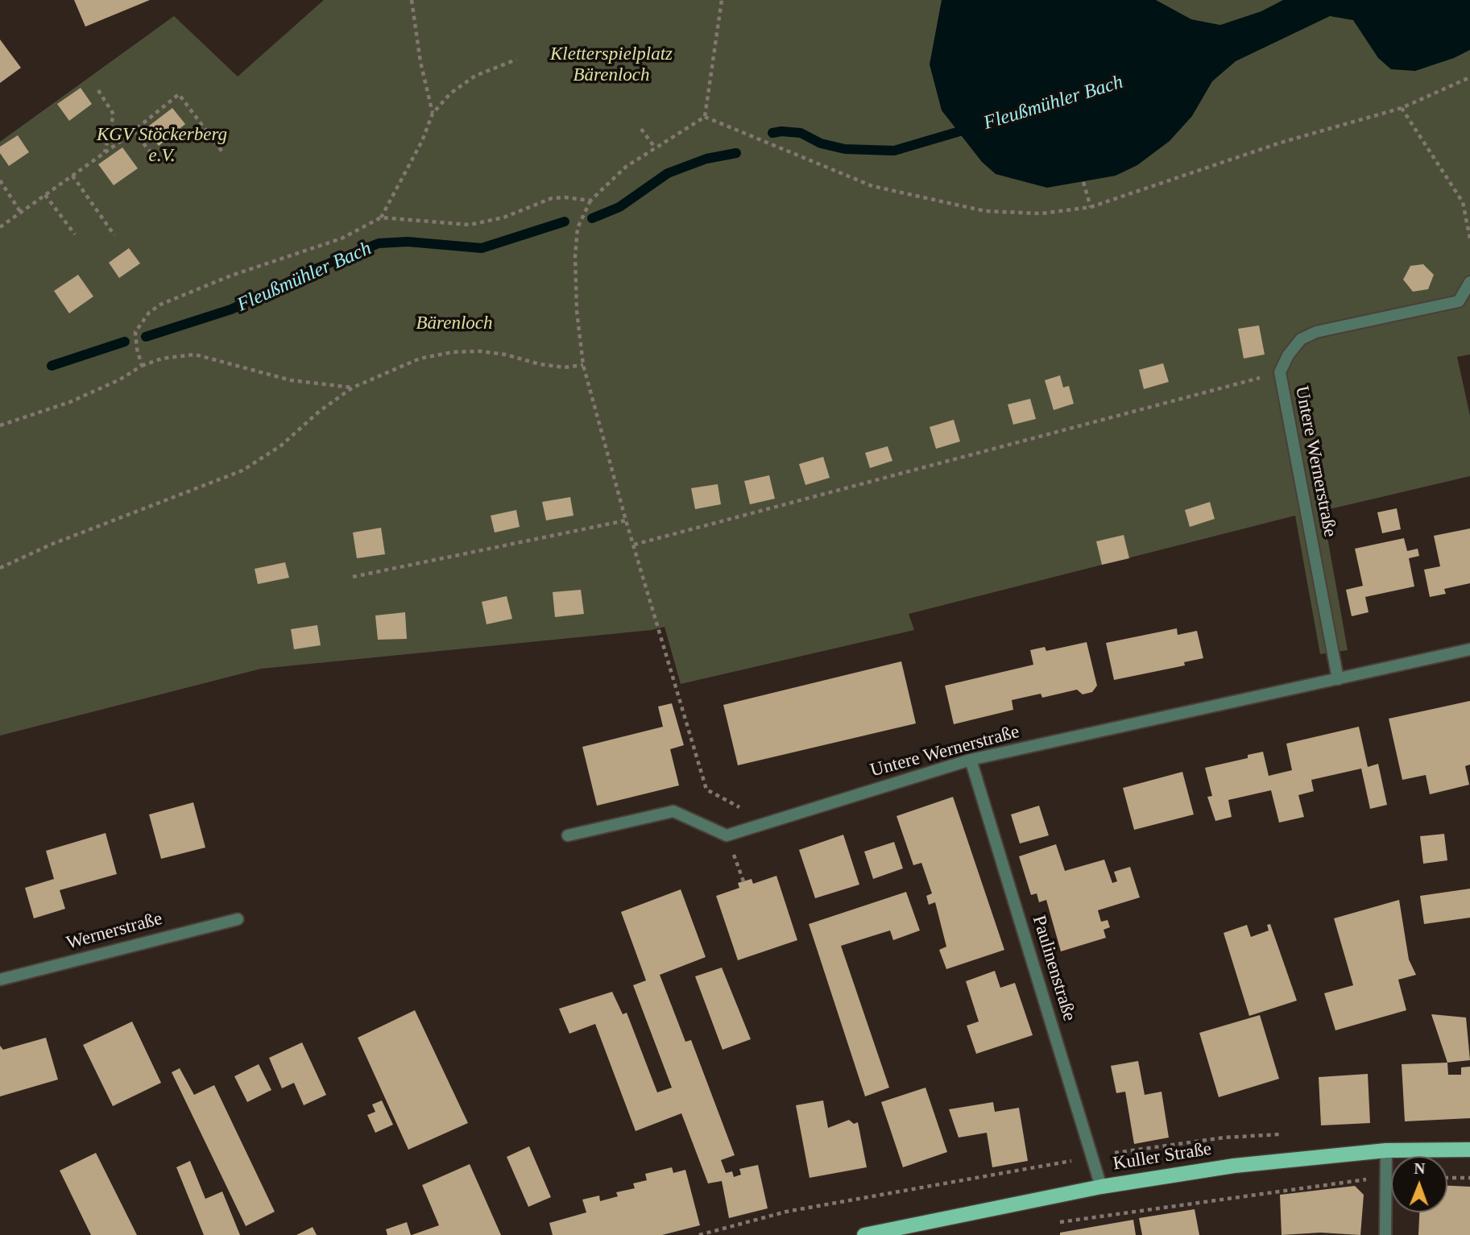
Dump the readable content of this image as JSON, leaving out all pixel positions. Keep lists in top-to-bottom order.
{
  "streets": {
    "main road": ["Kuller Straße"],
    "street": ["Untere Wernerstraße", "Wernerstraße", "Paulinenstraße"]
  },
  "crossings": [
    ["Untere Wernerstraße", "Paulinenstraße"],
    ["Paulinenstraße", "Kuller Straße"]
  ],
  "water": ["Fleußmühler Bach"],
  "parks": ["Kletterspielplatz Bärenloch", "KGV Stöckerberg e.V.", "Bärenloch"],
  "north": "top"
}
